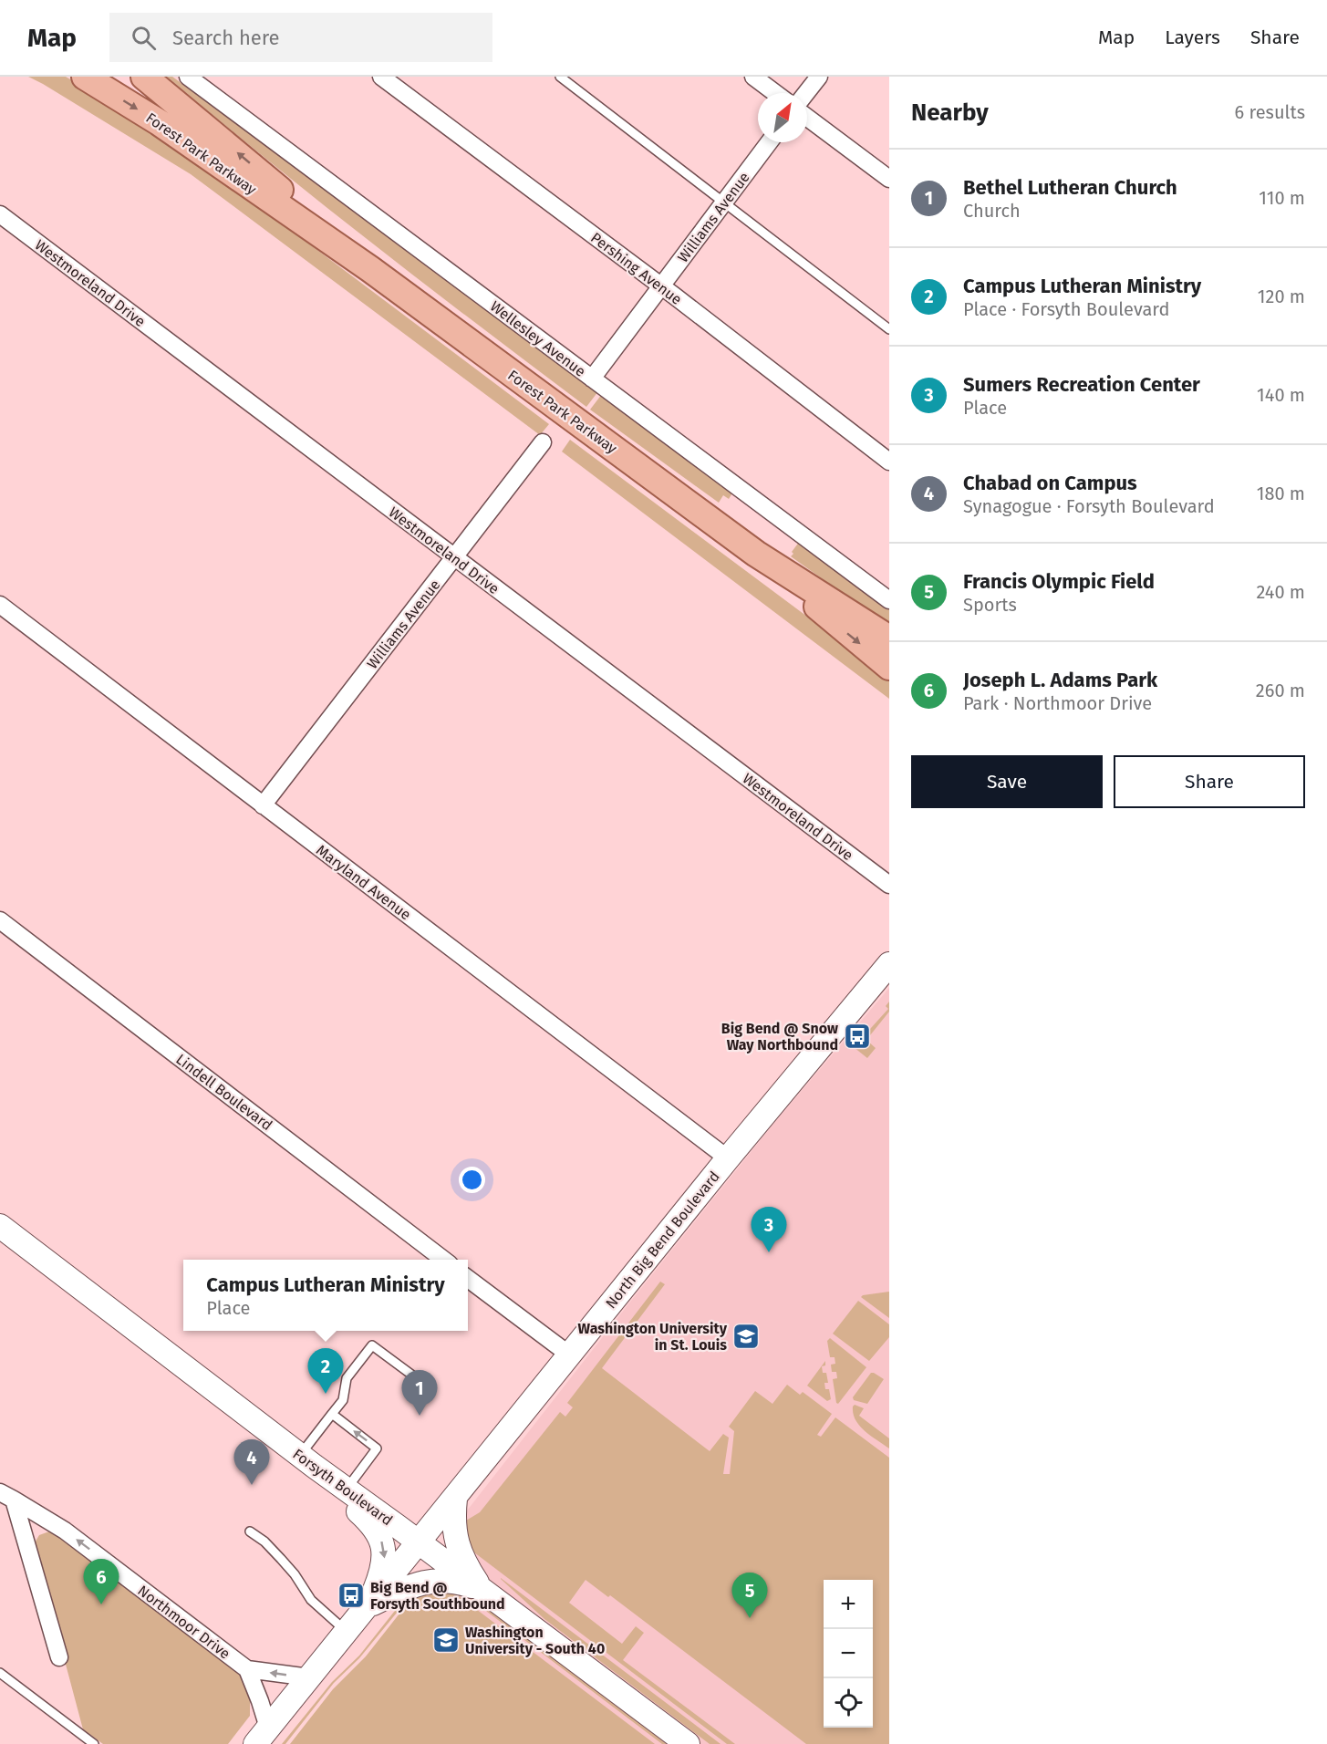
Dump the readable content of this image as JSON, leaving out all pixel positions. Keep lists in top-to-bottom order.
{
  "streets": {
    "main road": ["Forest Park Parkway", "North Big Bend Boulevard", "Forsyth Boulevard"],
    "street": [
      "Williams Avenue",
      "Pershing Avenue",
      "Westmoreland Drive",
      "Wellesley Avenue",
      "Maryland Avenue",
      "Lindell Boulevard",
      "Northmoor Drive"
    ]
  },
  "crossings": [
    ["Williams Avenue", "Pershing Avenue"],
    ["Williams Avenue", "Westmoreland Drive"],
    ["Williams Avenue", "Wellesley Avenue"],
    ["Williams Avenue", "Maryland Avenue"],
    ["Maryland Avenue", "North Big Bend Boulevard"],
    ["North Big Bend Boulevard", "Forsyth Boulevard"],
    ["North Big Bend Boulevard", "Northmoor Drive"]
  ],
  "one_way": ["Northmoor Drive"],
  "places": {
    "bus stop": ["Big Bend @ Snow Way Northbound", "Big Bend @ Forsyth Southbound"],
    "school or university": ["Washington University in St. Louis", "Washington University - South 40"]
  },
  "north": "top right",
  "page": {
    "header": "Map",
    "search": "Search here",
    "nav": ["Map", "Layers", "Share"],
    "heading": ["Nearby", "6 results"],
    "list": [
      {
        "mark": "1",
        "name": "Bethel Lutheran Church",
        "note": "Church",
        "value": "110 m"
      },
      {
        "mark": "2",
        "name": "Campus Lutheran Ministry",
        "note": "Place · Forsyth Boulevard",
        "value": "120 m"
      },
      {
        "mark": "3",
        "name": "Sumers Recreation Center",
        "note": "Place",
        "value": "140 m"
      },
      {
        "mark": "4",
        "name": "Chabad on Campus",
        "note": "Synagogue · Forsyth Boulevard",
        "value": "180 m"
      },
      {
        "mark": "5",
        "name": "Francis Olympic Field",
        "note": "Sports",
        "value": "240 m"
      },
      {
        "mark": "6",
        "name": "Joseph L. Adams Park",
        "note": "Park · Northmoor Drive",
        "value": "260 m"
      }
    ],
    "buttons": ["Save", "Share"],
    "pins": [
      "3",
      "2",
      "1",
      "4",
      "6",
      "5"
    ],
    "popup": ["Campus Lutheran Ministry", "Place"],
    "map_buttons": ["+", "−"]
  }
}
